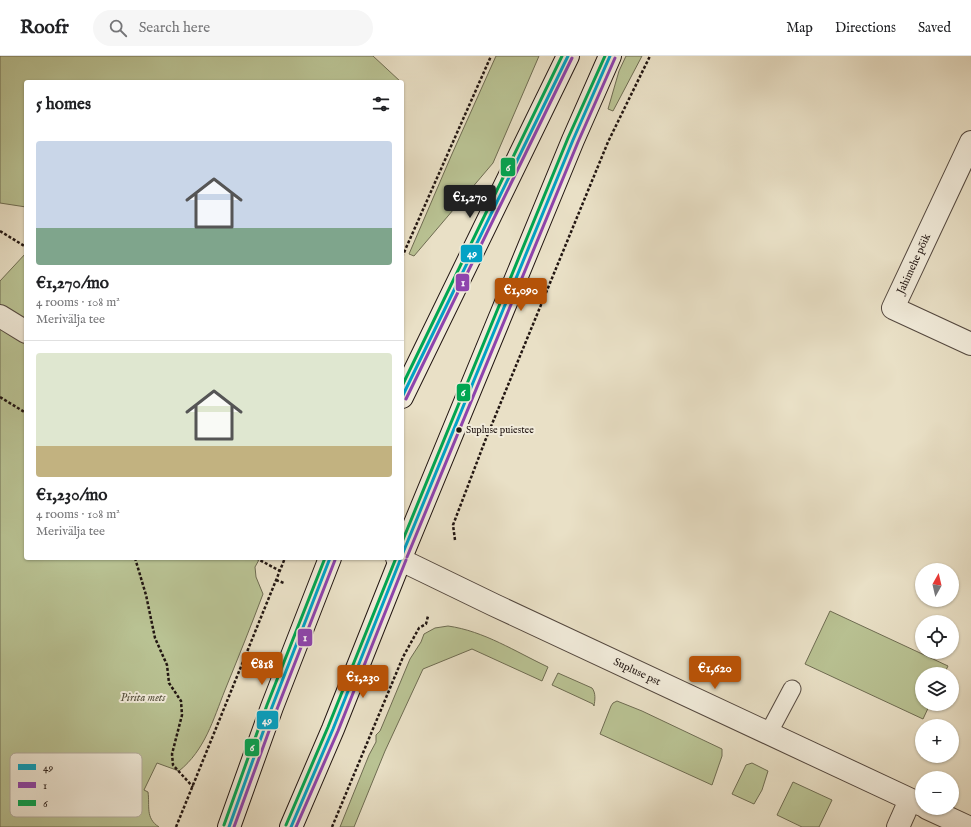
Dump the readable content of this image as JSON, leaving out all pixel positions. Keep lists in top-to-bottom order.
{
  "streets": {
    "main road": ["Jahimehe põik", "Supluse pst"]
  },
  "parks": ["Pirita mets"],
  "places": ["Supluse puiestee"],
  "lines": ["transit line 49", "transit line 6", "transit line 1"],
  "legend": ["49", "1", "6"],
  "north": "top",
  "page": {
    "header": "Roofr",
    "search": "Search here",
    "nav": ["Map", "Directions", "Saved"],
    "heading": "5 homes",
    "list": [
      {
        "name": "€1,270/mo",
        "note": "4 rooms · 108 m² · Merivälja tee"
      },
      {
        "name": "€1,230/mo",
        "note": "4 rooms · 108 m² · Merivälja tee"
      }
    ],
    "price": [
      "€1,270",
      "€1,090",
      "€818",
      "€1,620",
      "€1,230"
    ],
    "map_buttons": ["+", "−"]
  }
}
